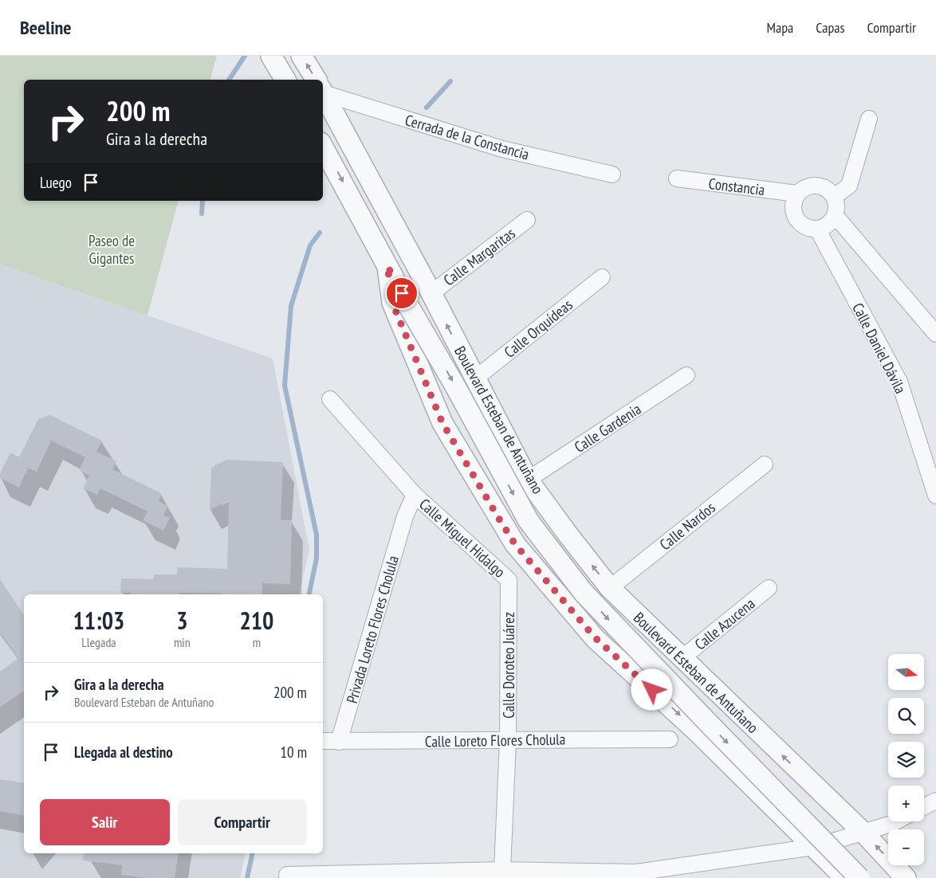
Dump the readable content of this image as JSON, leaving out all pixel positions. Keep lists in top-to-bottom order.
{
  "streets": {
    "street": [
      "Cerrada de la Constancia",
      "Constancia",
      "Calle Margaritas",
      "Calle Orquídeas",
      "Calle Daniel Dávila",
      "Boulevard Esteban de Antuñano",
      "Calle Gardenia",
      "Calle Nardos",
      "Calle Miguel Hidalgo",
      "Calle Azucena",
      "Privada Loreto Flores Cholula",
      "Calle Doroteo Juárez",
      "Calle Loreto Flores Cholula"
    ]
  },
  "crossings": [
    ["Constancia", "Calle Daniel Dávila"],
    ["Calle Margaritas", "Boulevard Esteban de Antuñano"],
    ["Calle Orquídeas", "Boulevard Esteban de Antuñano"],
    ["Boulevard Esteban de Antuñano", "Calle Gardenia"],
    ["Boulevard Esteban de Antuñano", "Calle Nardos"],
    ["Boulevard Esteban de Antuñano", "Calle Azucena"],
    ["Calle Miguel Hidalgo", "Privada Loreto Flores Cholula"],
    ["Calle Miguel Hidalgo", "Calle Doroteo Juárez"],
    ["Privada Loreto Flores Cholula", "Calle Loreto Flores Cholula"],
    ["Calle Doroteo Juárez", "Calle Loreto Flores Cholula"]
  ],
  "parks": ["Paseo de Gigantes"],
  "north": "right",
  "page": {
    "header": "Beeline",
    "nav": ["Mapa", "Capas", "Compartir"],
    "turn": ["200 m", "Gira a la derecha"],
    "then": "Luego",
    "eta": [
      "11:03",
      "Llegada",
      "3",
      "min",
      "210",
      "m"
    ],
    "map_buttons": ["+", "−"],
    "list": [
      {
        "name": "Gira a la derecha",
        "note": "Boulevard Esteban de Antuñano",
        "value": "200 m"
      },
      {
        "name": "Llegada al destino",
        "value": "10 m"
      }
    ],
    "buttons": ["Salir", "Compartir"]
  }
}
